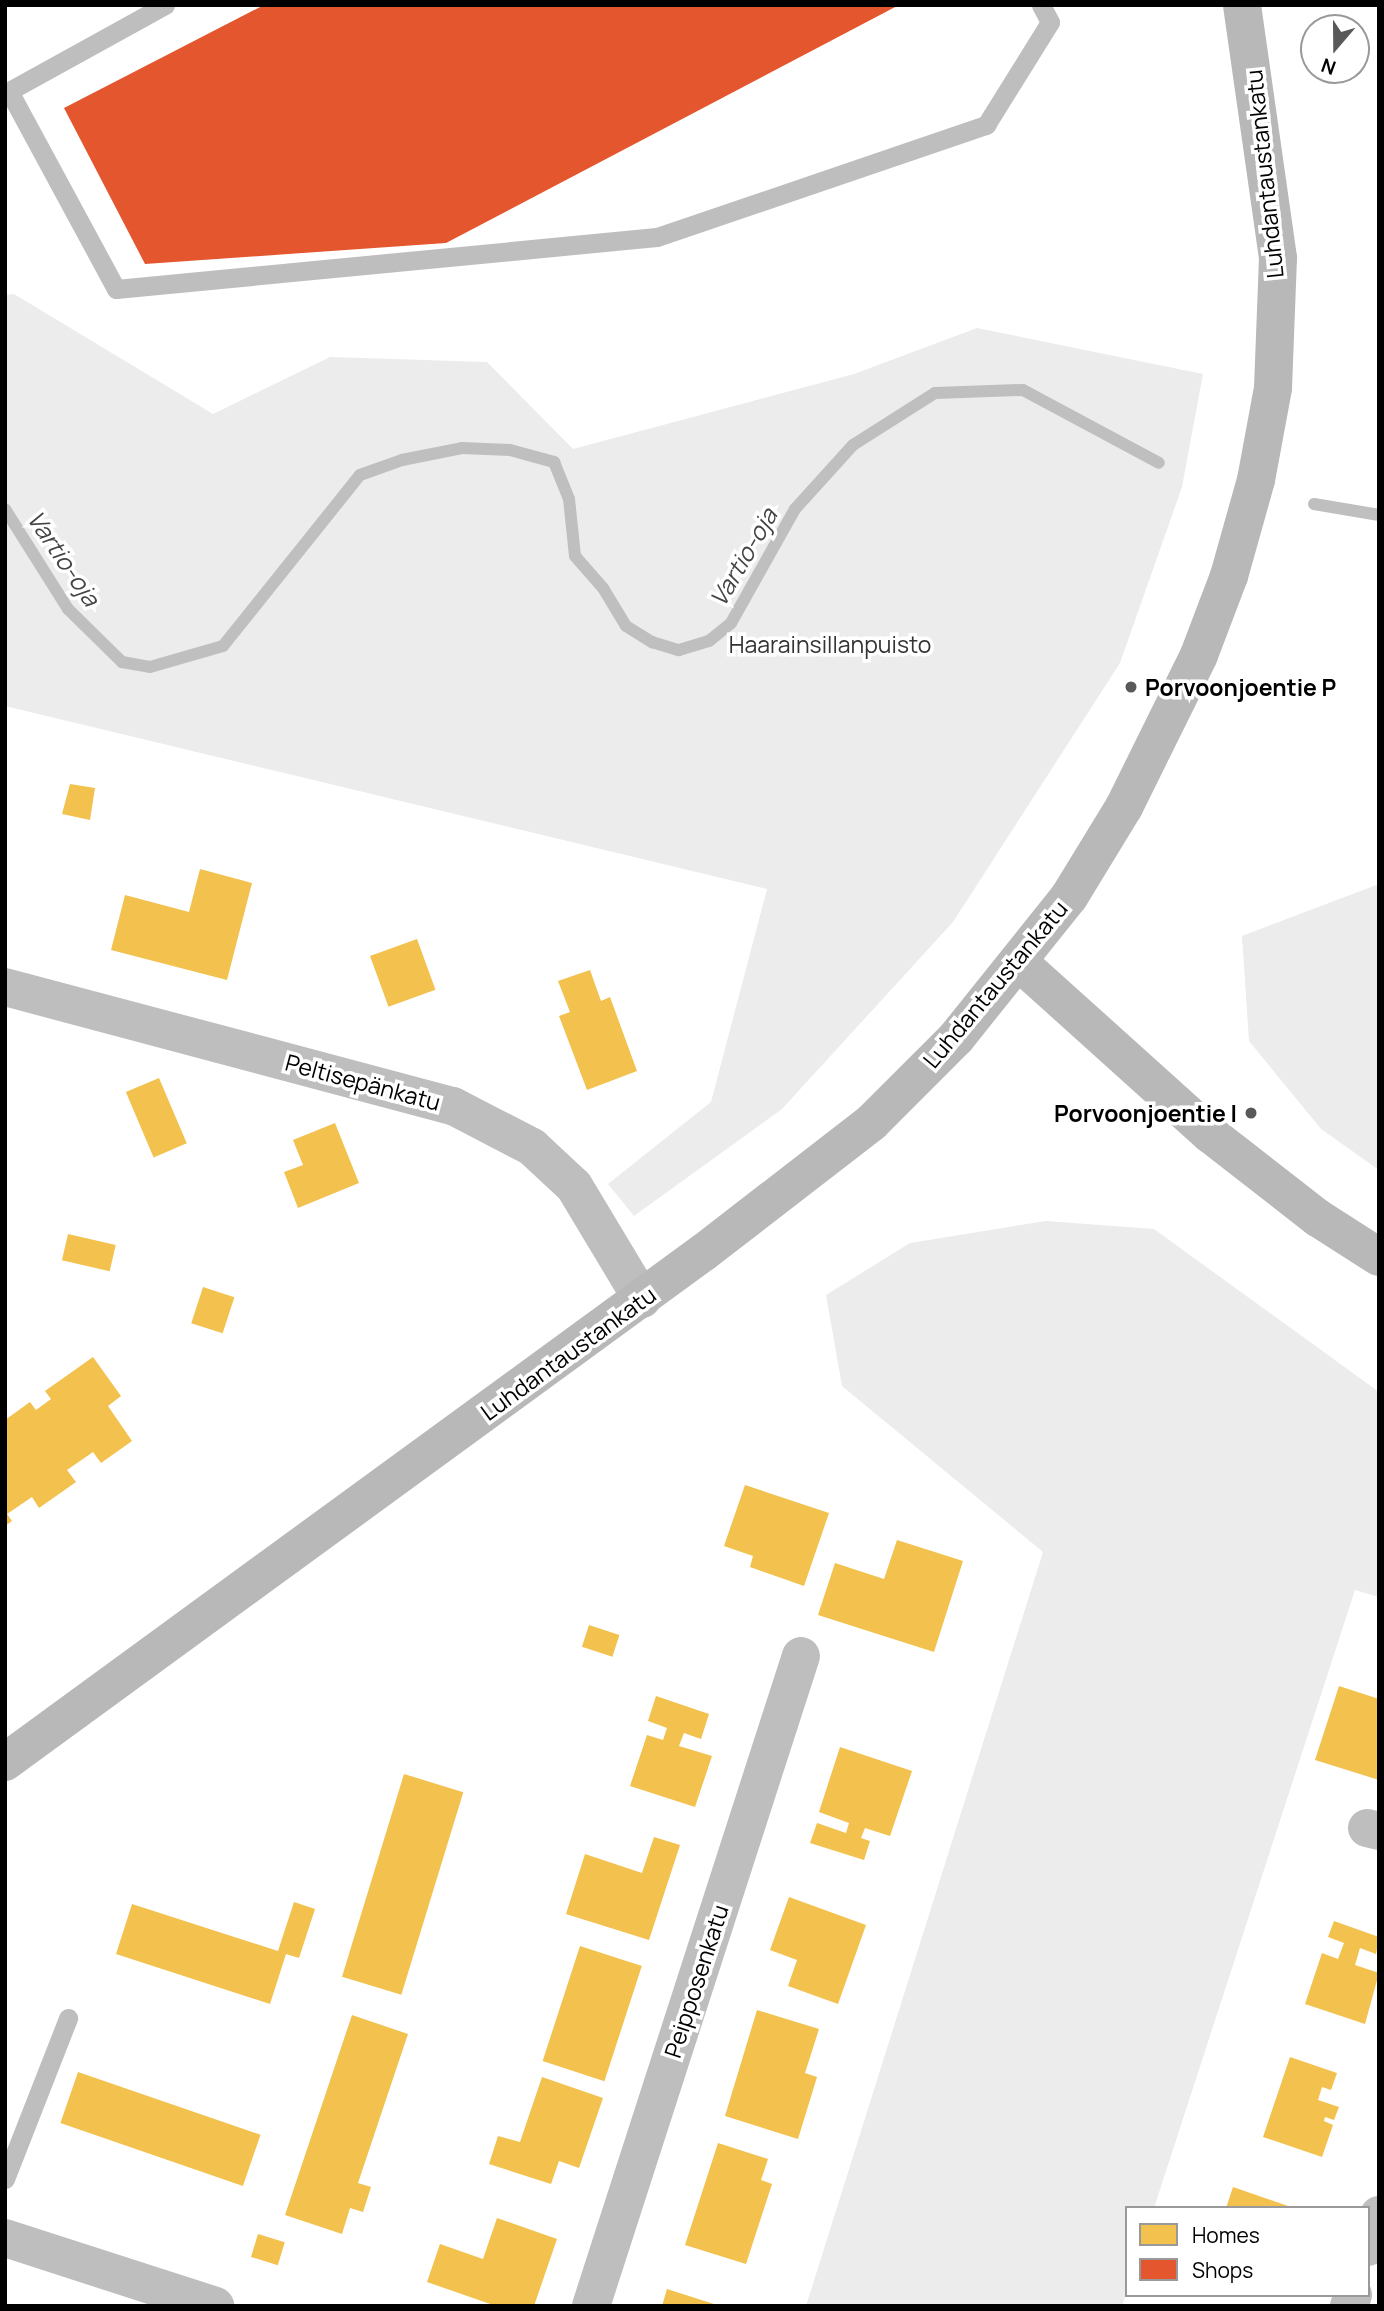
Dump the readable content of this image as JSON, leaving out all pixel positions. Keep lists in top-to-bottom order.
{
  "streets": {
    "street": ["Luhdantaustankatu", "Peltisepänkatu", "Peipposenkatu"]
  },
  "crossings": [
    ["Luhdantaustankatu", "Peltisepänkatu"]
  ],
  "water": ["Vartio-oja"],
  "parks": ["Haarainsillanpuisto"],
  "places": ["Porvoonjoentie P", "Porvoonjoentie I"],
  "legend": ["Homes", "Shops"],
  "north": "bottom"
}
